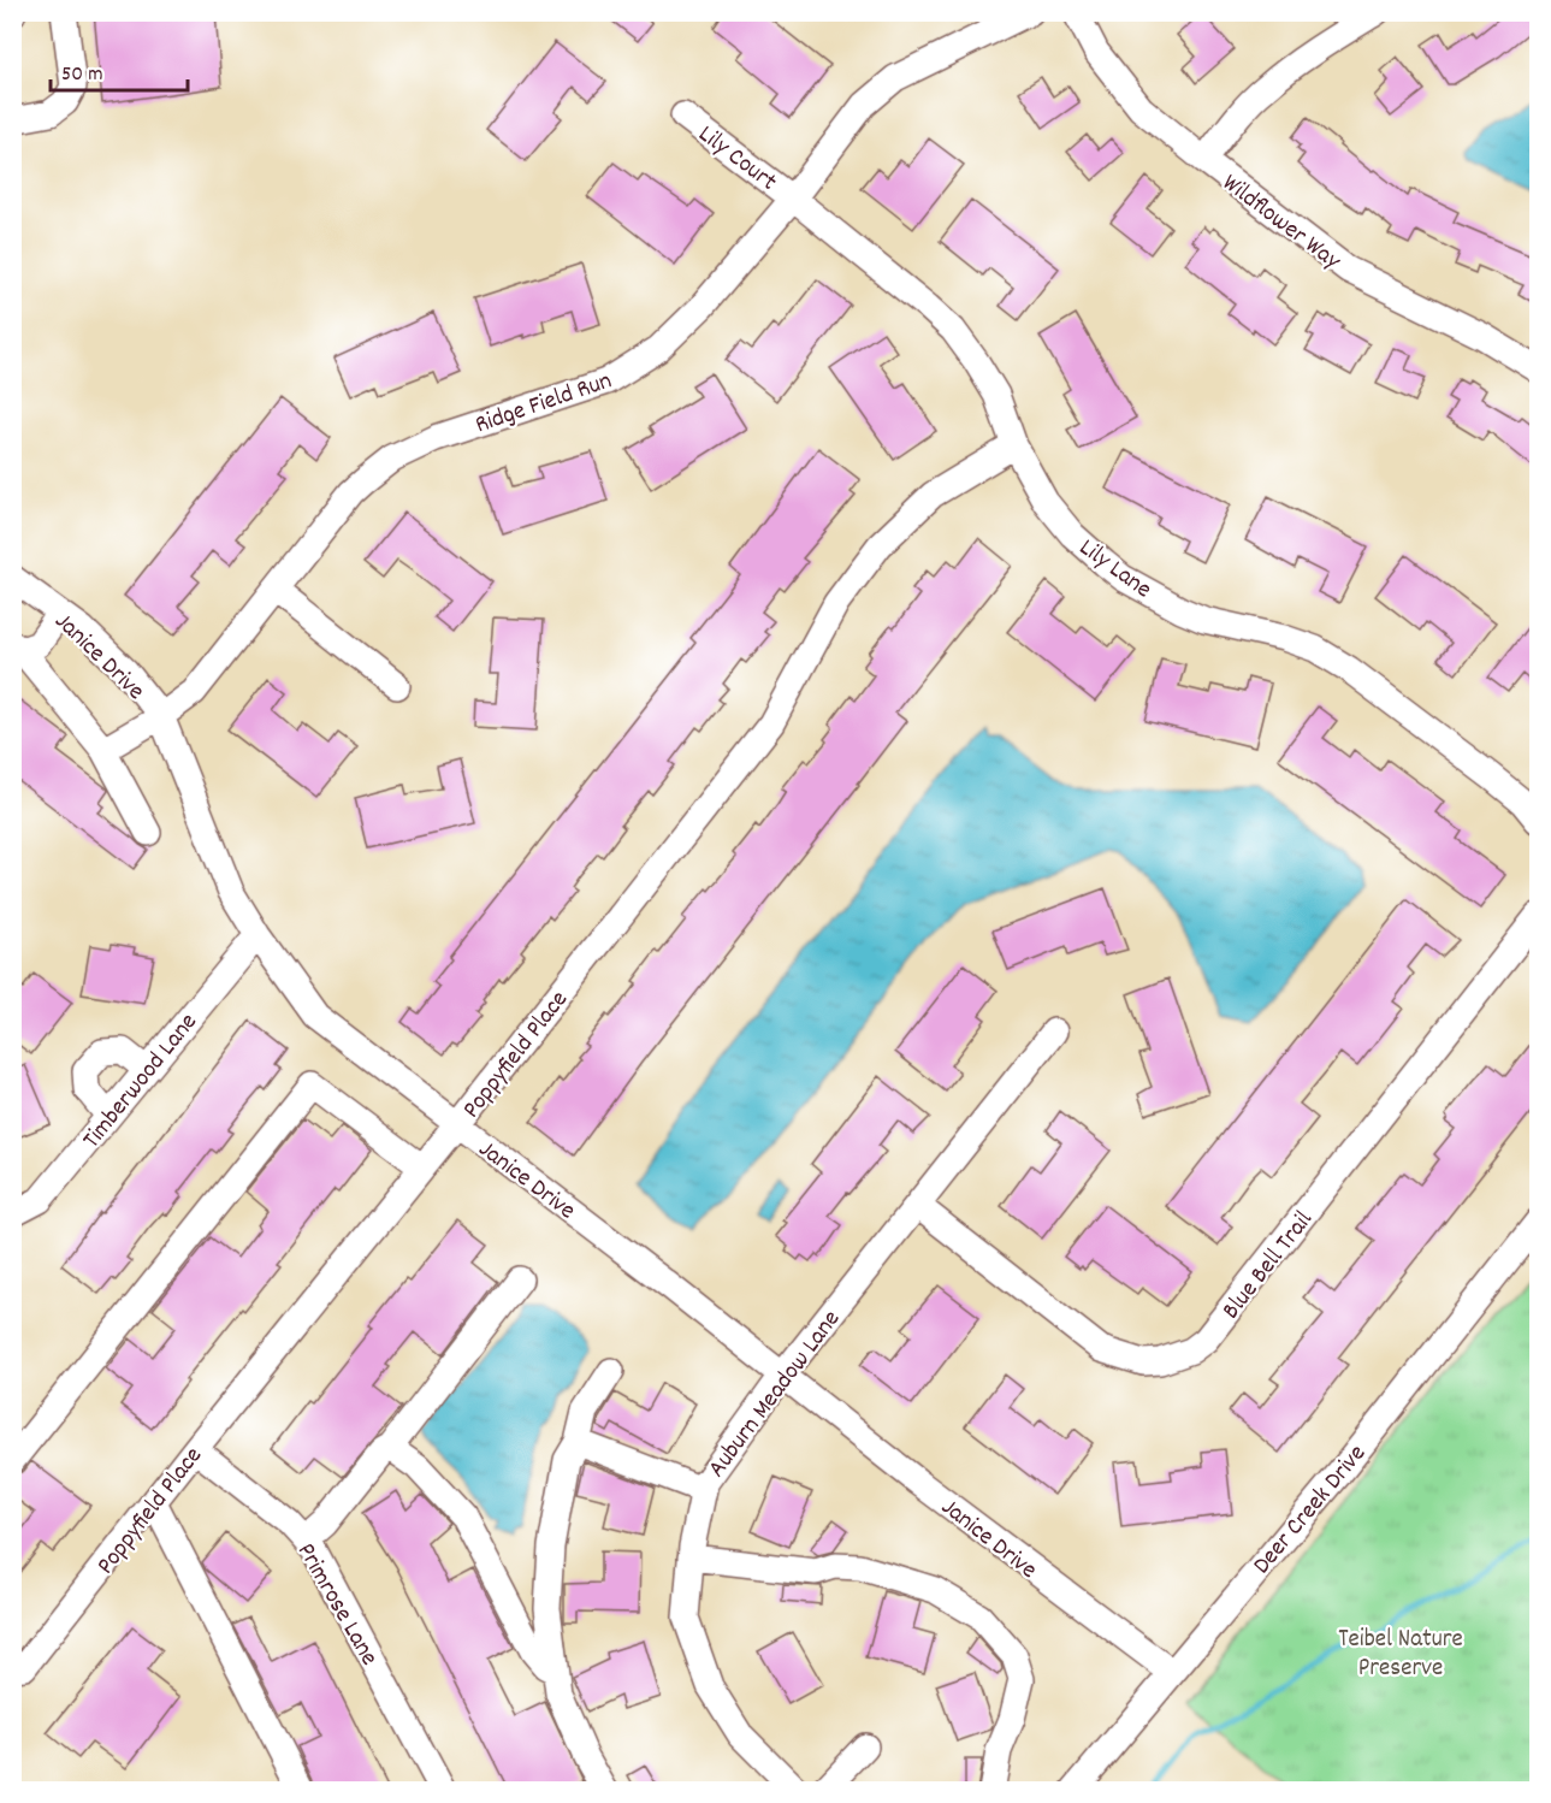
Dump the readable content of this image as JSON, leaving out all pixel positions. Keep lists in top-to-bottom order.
{
  "streets": {
    "street": [
      "Lily Court",
      "Wildflower Way",
      "Ridge Field Run",
      "Lily Lane",
      "Janice Drive",
      "Poppyfield Place",
      "Timberwood Lane",
      "Blue Bell Trail",
      "Auburn Meadow Lane",
      "Deer Creek Drive",
      "Primrose Lane"
    ]
  },
  "crossings": [
    ["Lily Court", "Ridge Field Run"],
    ["Lily Court", "Lily Lane"],
    ["Ridge Field Run", "Lily Lane"],
    ["Ridge Field Run", "Janice Drive"],
    ["Lily Lane", "Poppyfield Place"],
    ["Janice Drive", "Poppyfield Place"],
    ["Janice Drive", "Timberwood Lane"],
    ["Janice Drive", "Auburn Meadow Lane"],
    ["Janice Drive", "Deer Creek Drive"],
    ["Poppyfield Place", "Primrose Lane"],
    ["Blue Bell Trail", "Auburn Meadow Lane"]
  ],
  "parks": ["Teibel Nature Preserve"],
  "scale_bar": "50 m"
}
